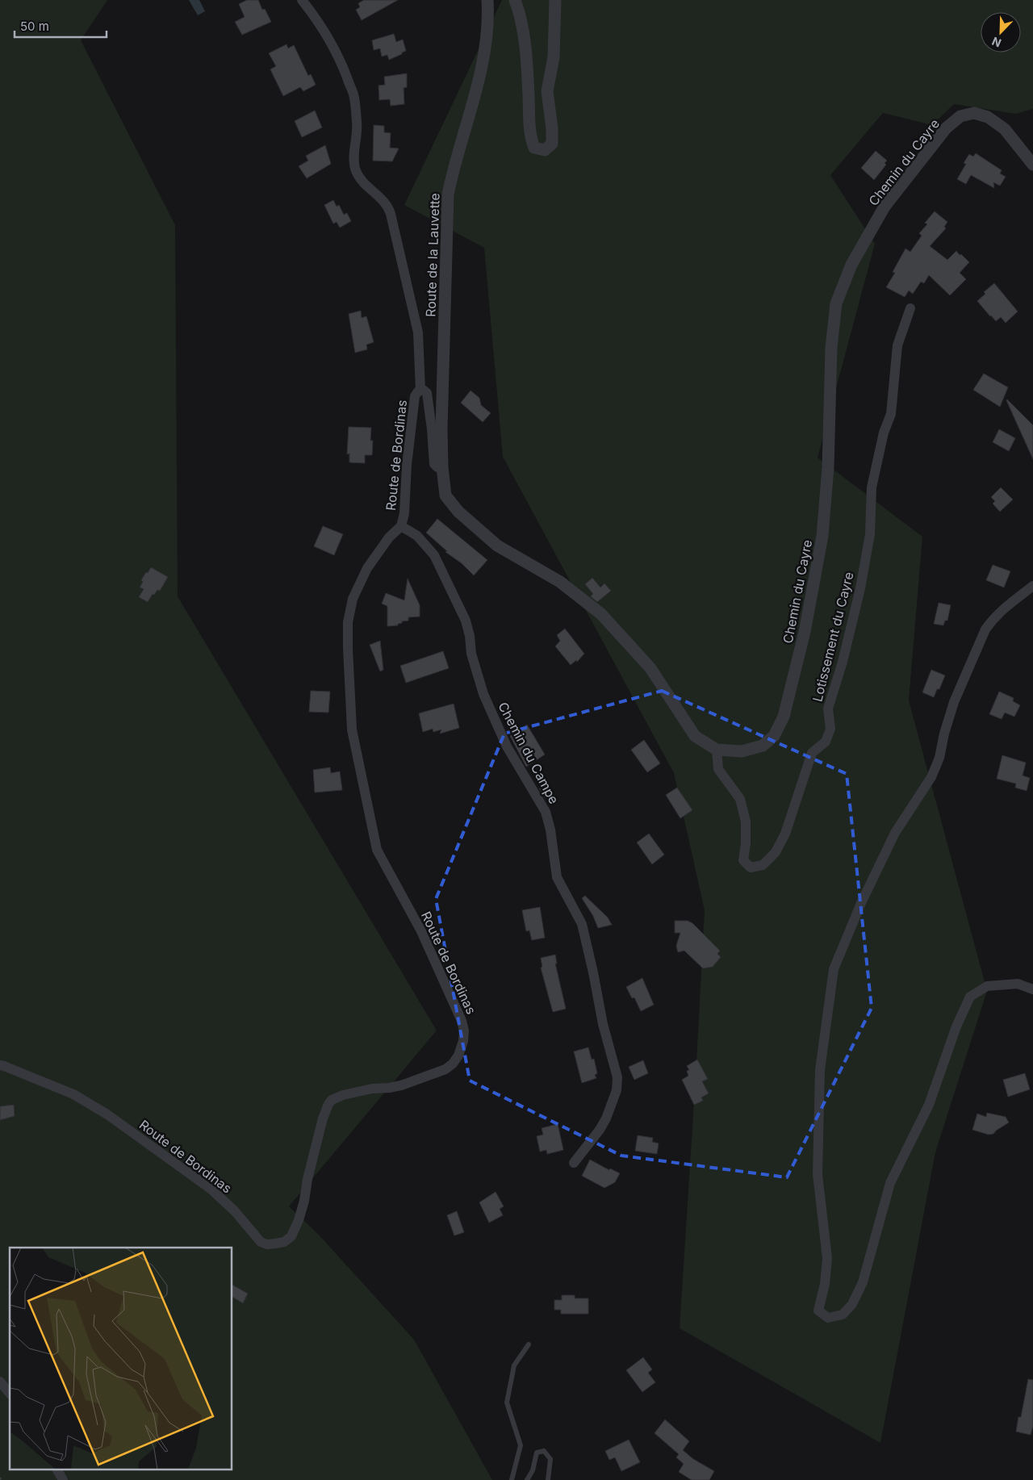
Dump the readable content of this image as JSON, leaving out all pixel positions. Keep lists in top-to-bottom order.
{
  "streets": {
    "street": [
      "Chemin du Cayre",
      "Route de la Lauvette",
      "Route de Bordinas",
      "Lotissement du Cayre",
      "Chemin du Campe"
    ]
  },
  "crossings": [
    ["Chemin du Cayre", "Route de la Lauvette"],
    ["Chemin du Cayre", "Route de Bordinas"],
    ["Chemin du Cayre", "Lotissement du Cayre"],
    ["Route de la Lauvette", "Route de Bordinas"],
    ["Route de Bordinas", "Chemin du Campe"]
  ],
  "scale_bar": "50 m",
  "north": "bottom left"
}
